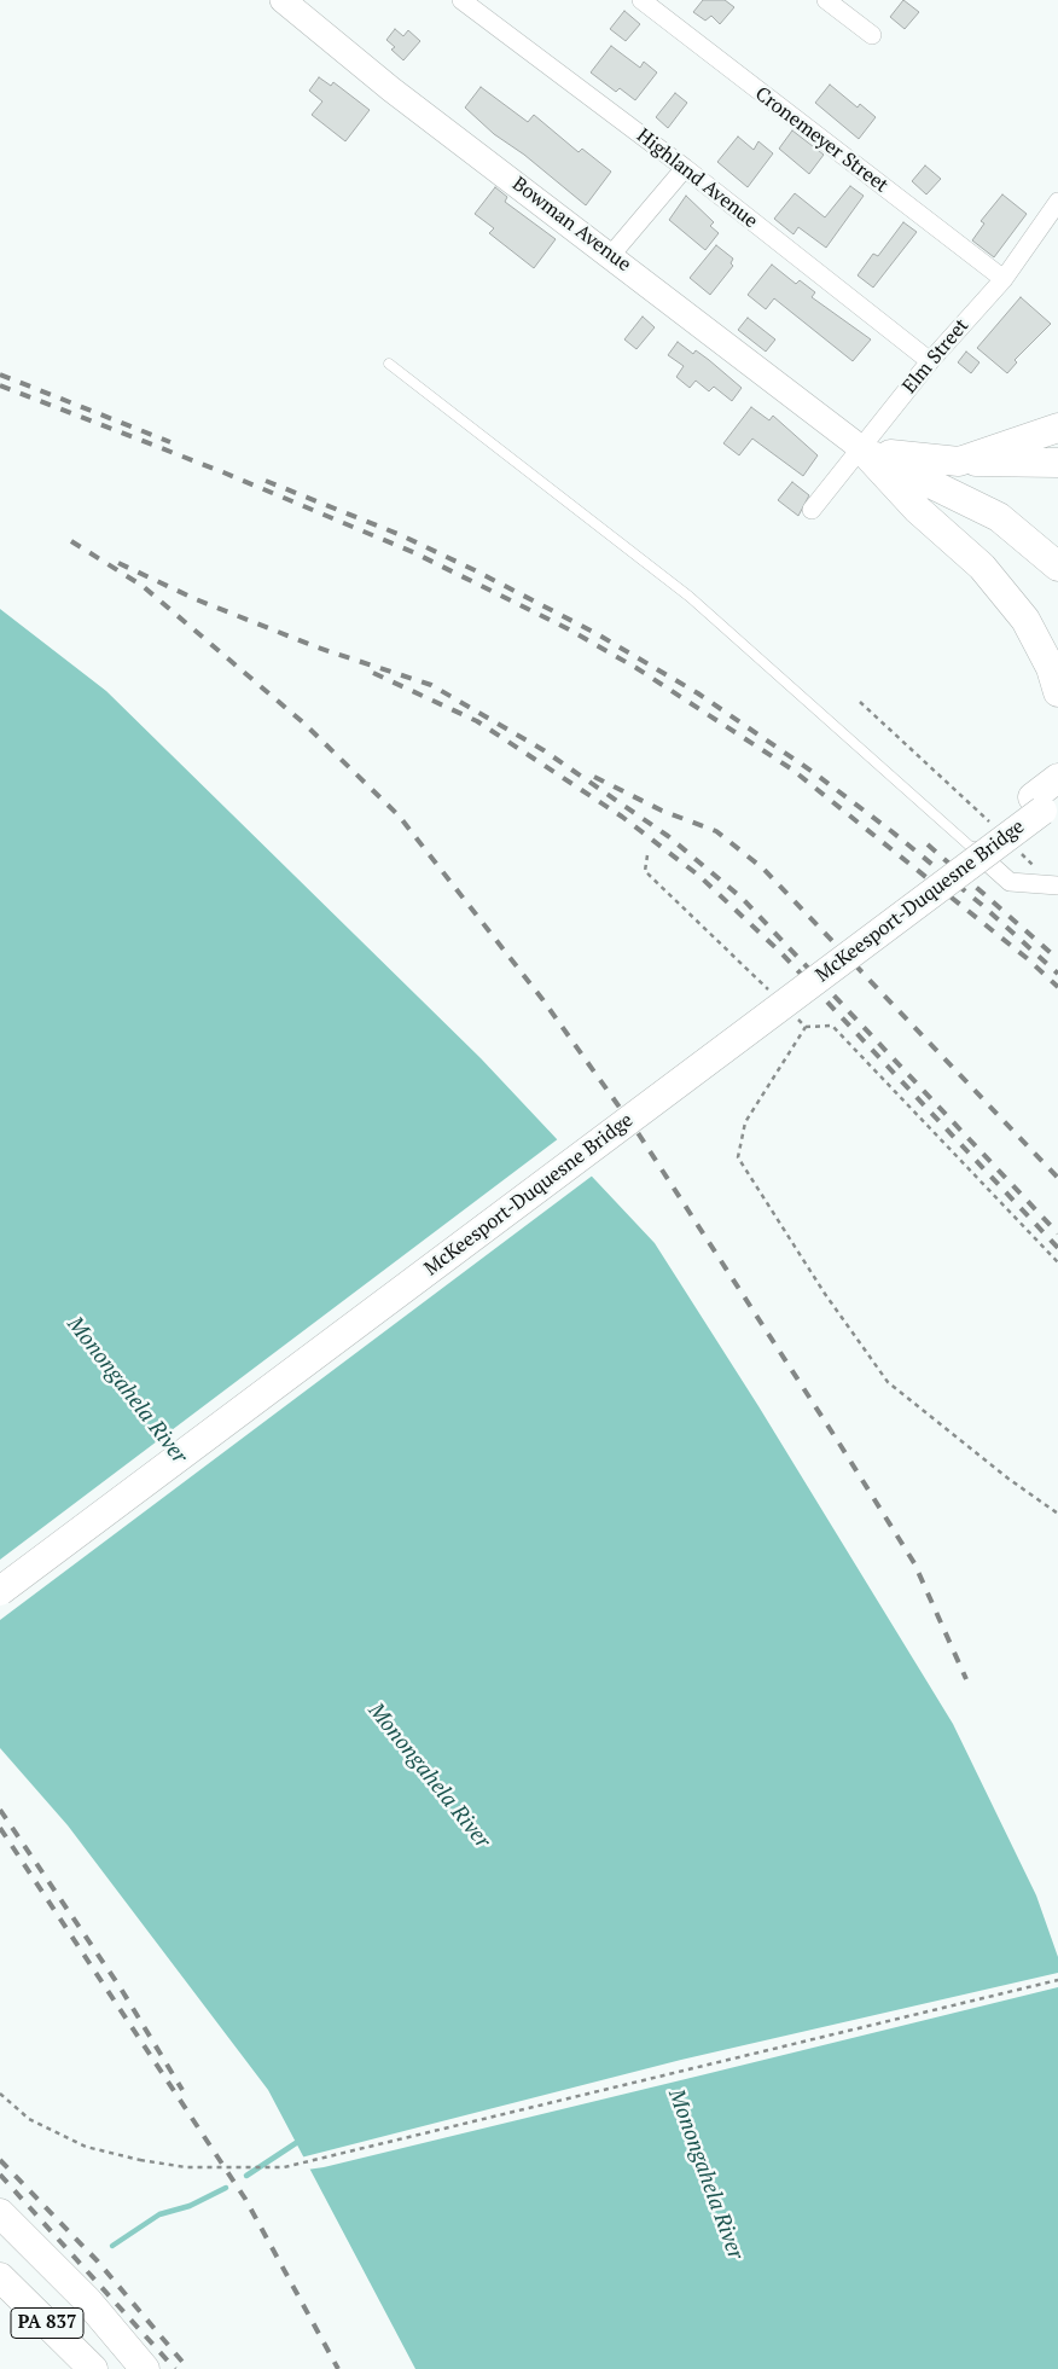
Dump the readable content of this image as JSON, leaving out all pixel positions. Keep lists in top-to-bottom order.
{
  "streets": {
    "main road": ["Bowman Avenue", "McKeesport-Duquesne Bridge", "PA 837"],
    "street": ["Cronemeyer Street", "Highland Avenue", "Elm Street"]
  },
  "crossings": [
    ["Cronemeyer Street", "Elm Street"],
    ["Highland Avenue", "Elm Street"],
    ["Bowman Avenue", "Elm Street"]
  ],
  "water": ["Monongahela River"]
}
